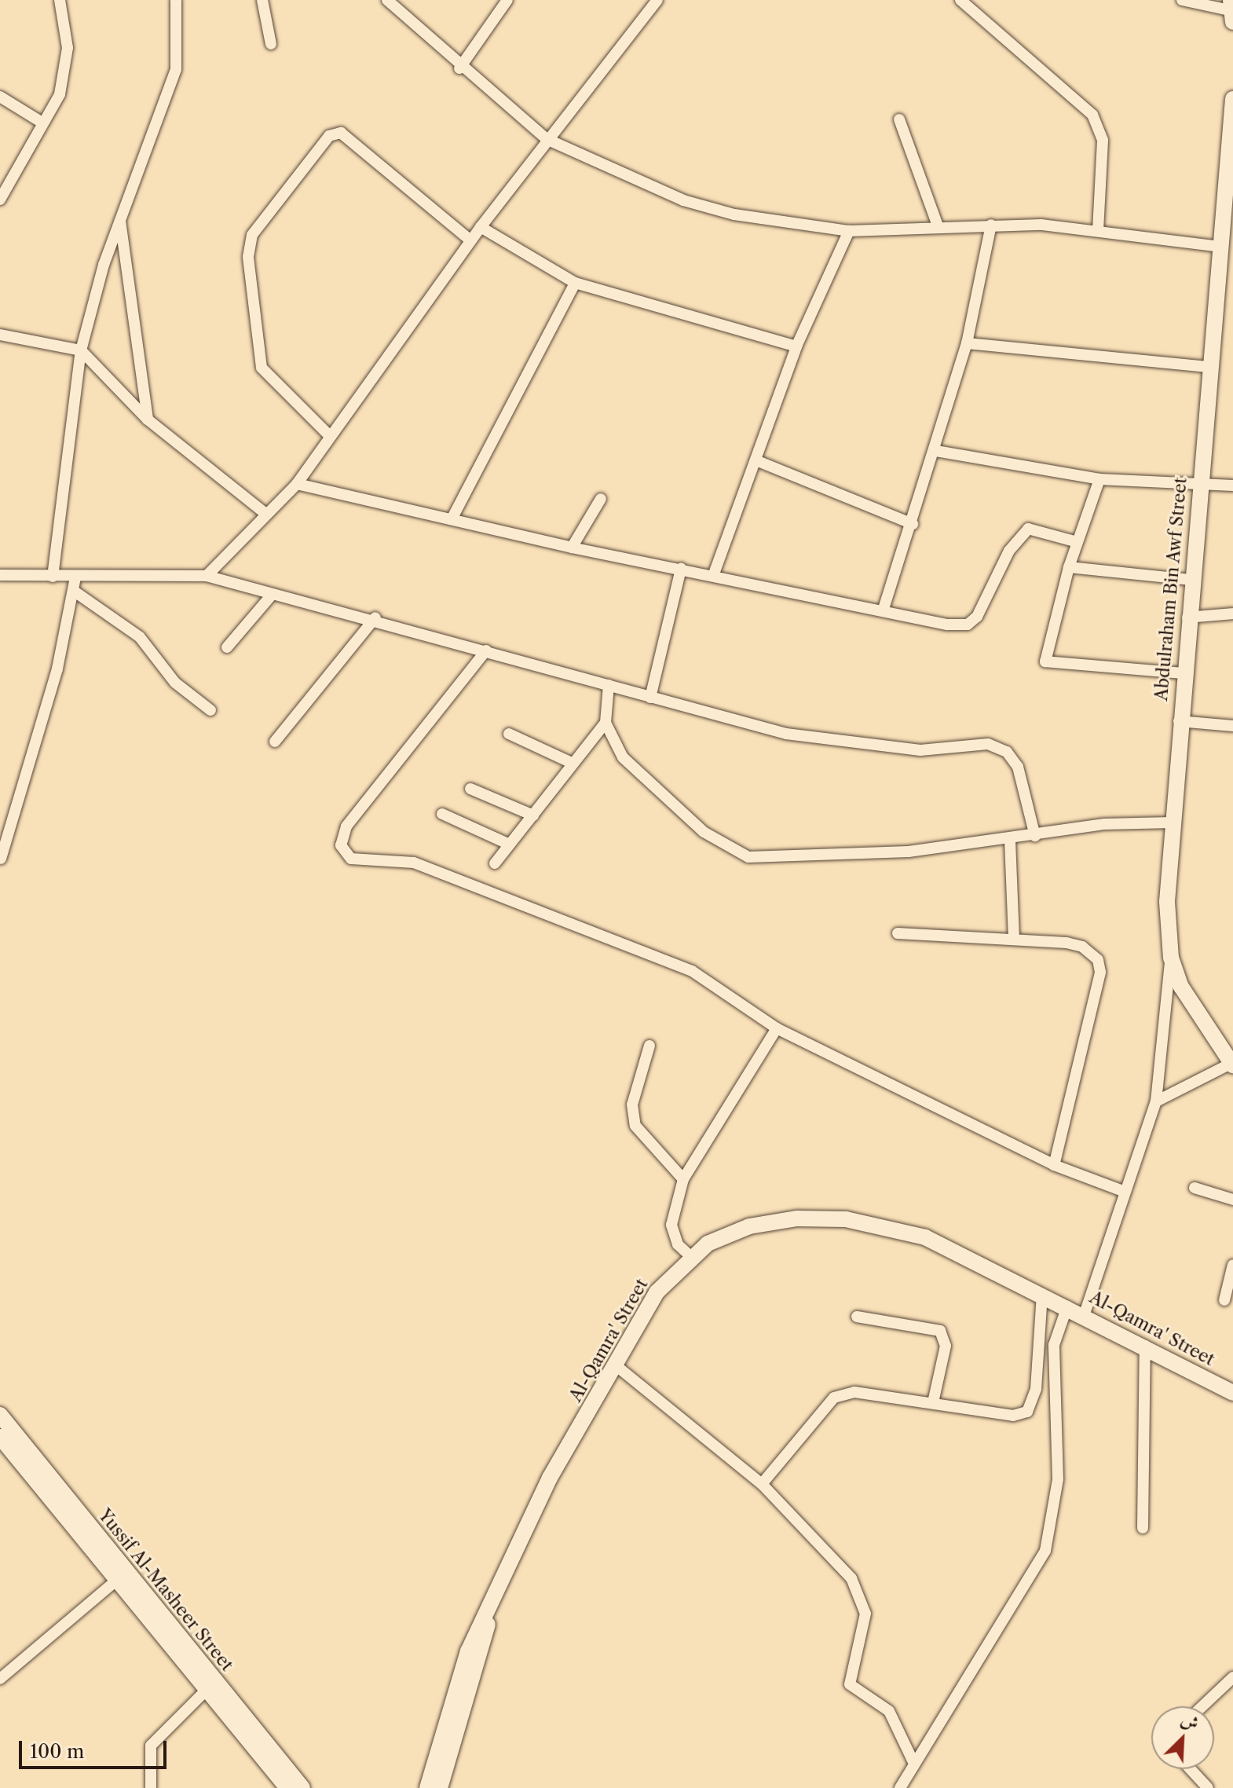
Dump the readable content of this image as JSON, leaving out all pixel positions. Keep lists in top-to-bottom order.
{
  "streets": {
    "street": ["Abdulraham Bin Awf Street", "Al-Qamra' Street", "Yussif Al-Masheer Street"]
  },
  "scale_bar": "100 m",
  "north": "top right"
}
